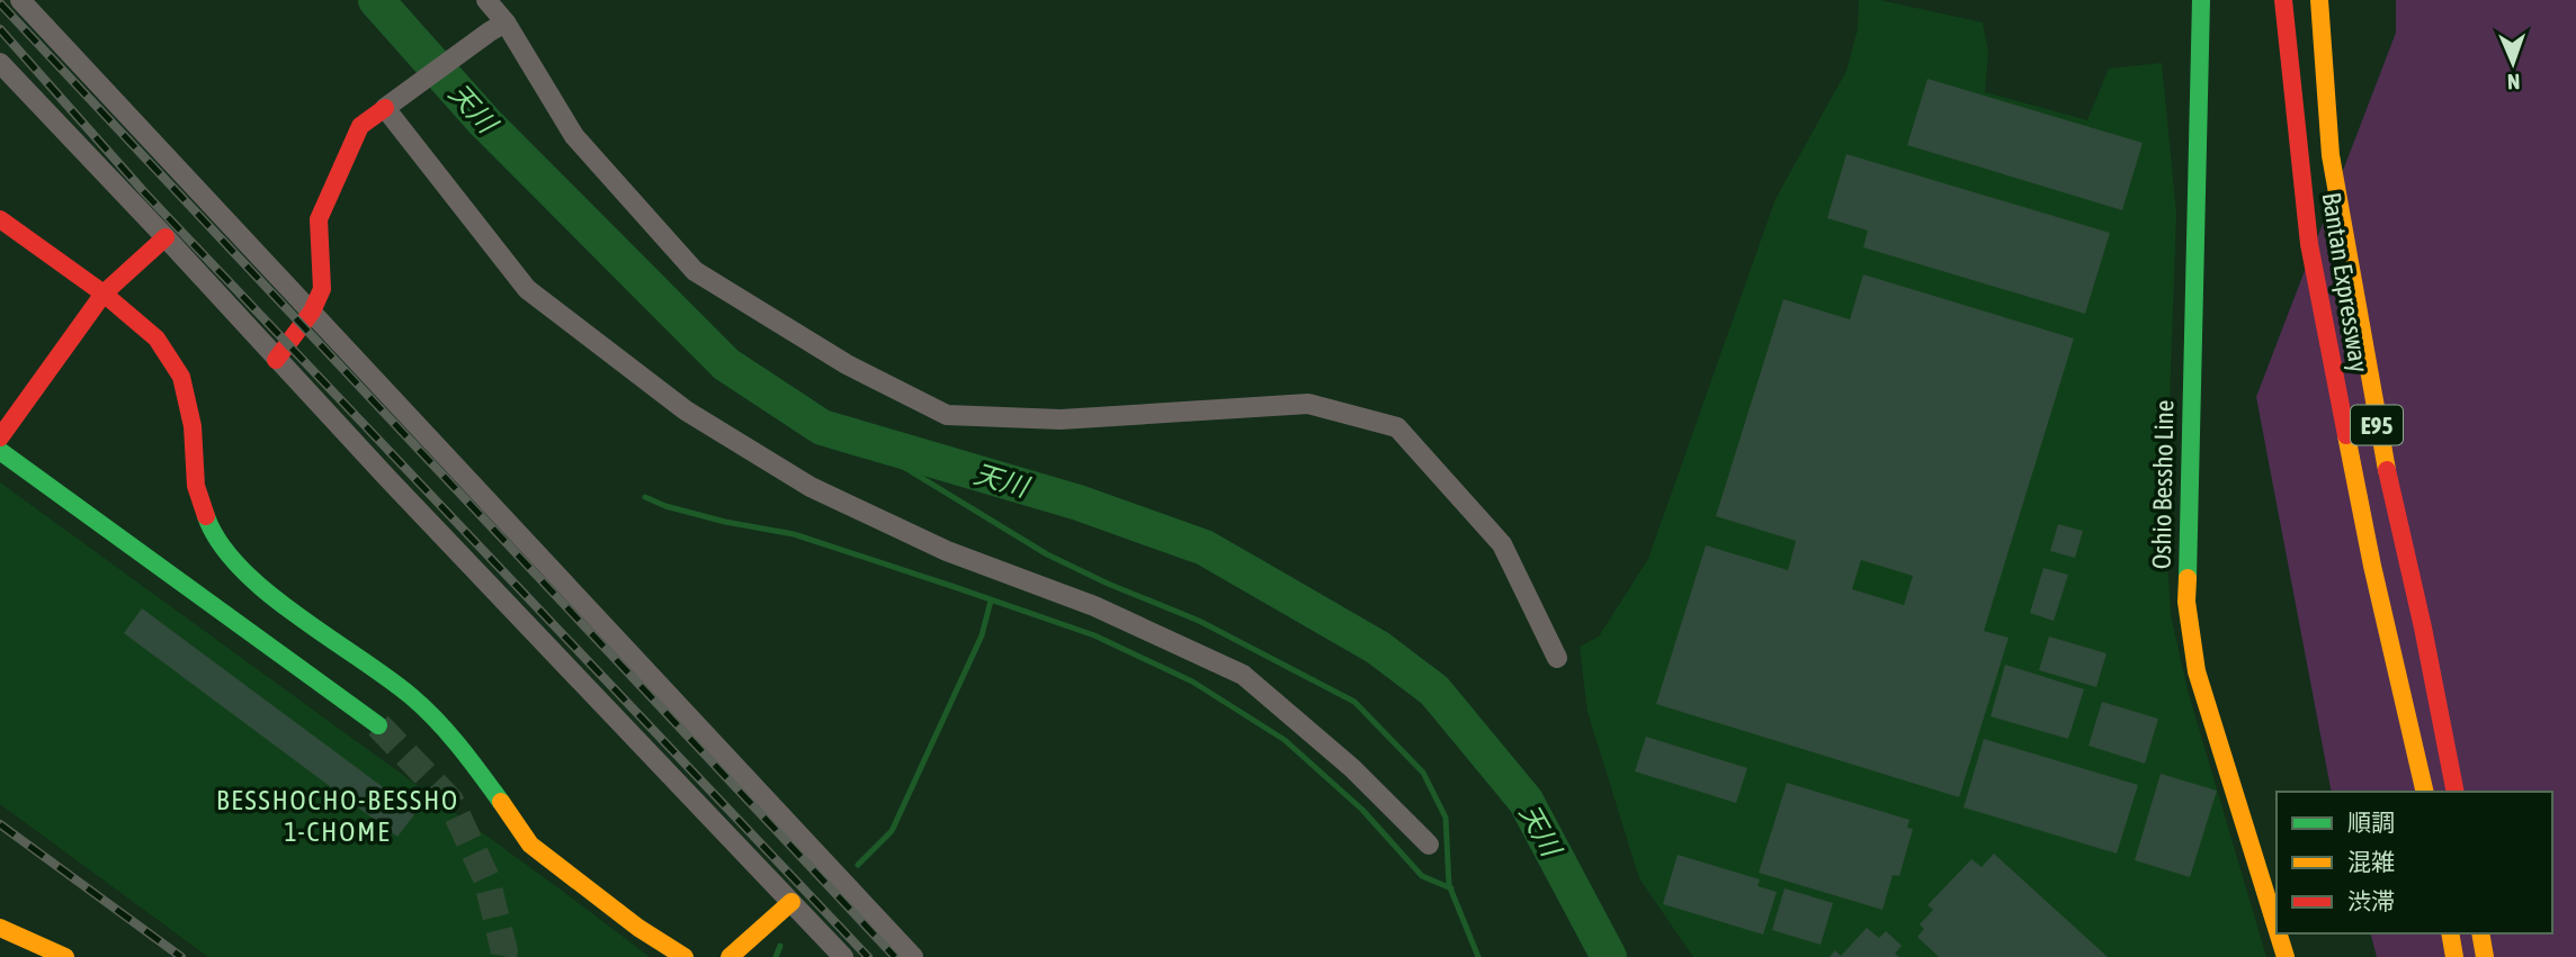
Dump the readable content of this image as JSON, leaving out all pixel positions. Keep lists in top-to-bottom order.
{
  "streets": {
    "main road": ["Bantan Expressway", "E95", "Oshio Bessho Line"]
  },
  "districts": ["BESSHOCHO-BESSHO 1-CHOME"],
  "water": ["天川"],
  "legend": ["順調", "混雑", "渋滞"],
  "north": "bottom"
}
